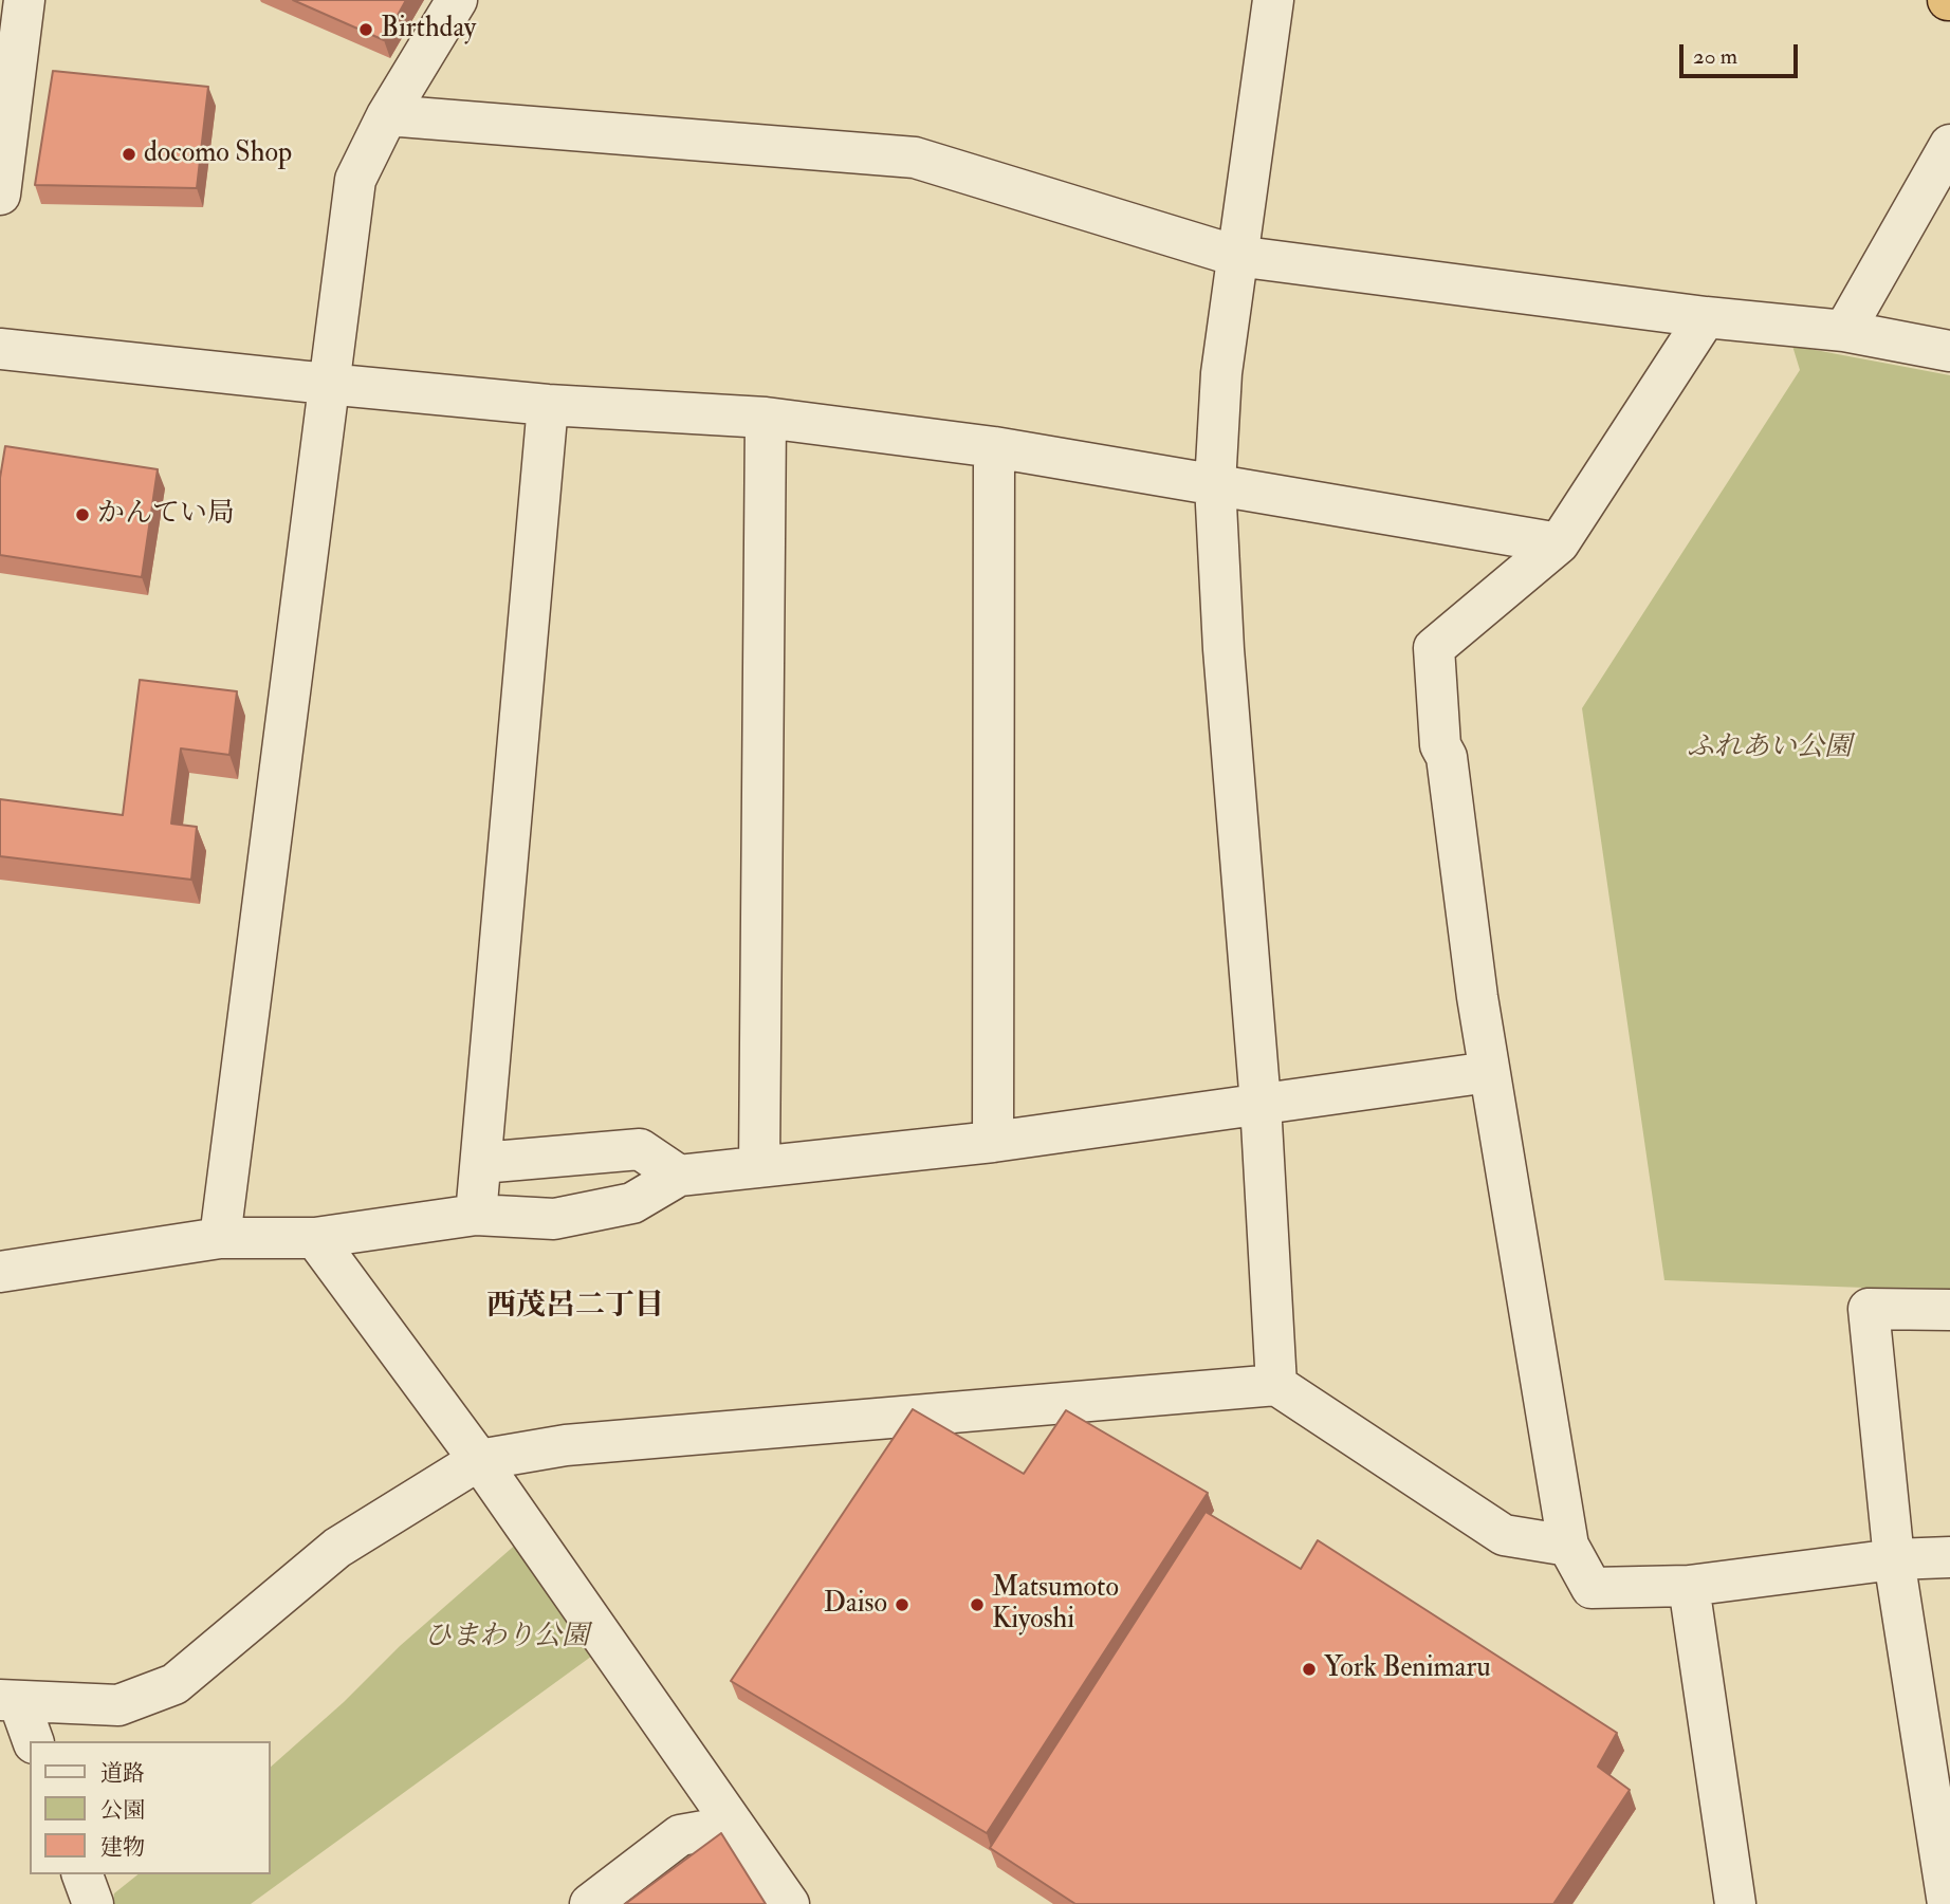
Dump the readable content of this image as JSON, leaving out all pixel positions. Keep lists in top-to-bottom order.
{
  "districts": ["西茂呂二丁目"],
  "parks": ["ふれあい公園", "ひまわり公園"],
  "places": [
    "Birthday",
    "docomo Shop",
    "かんてい局",
    "Daiso",
    "Matsumoto Kiyoshi",
    "York Benimaru"
  ],
  "legend": ["道路", "公園", "建物"],
  "scale_bar": "20 m"
}
